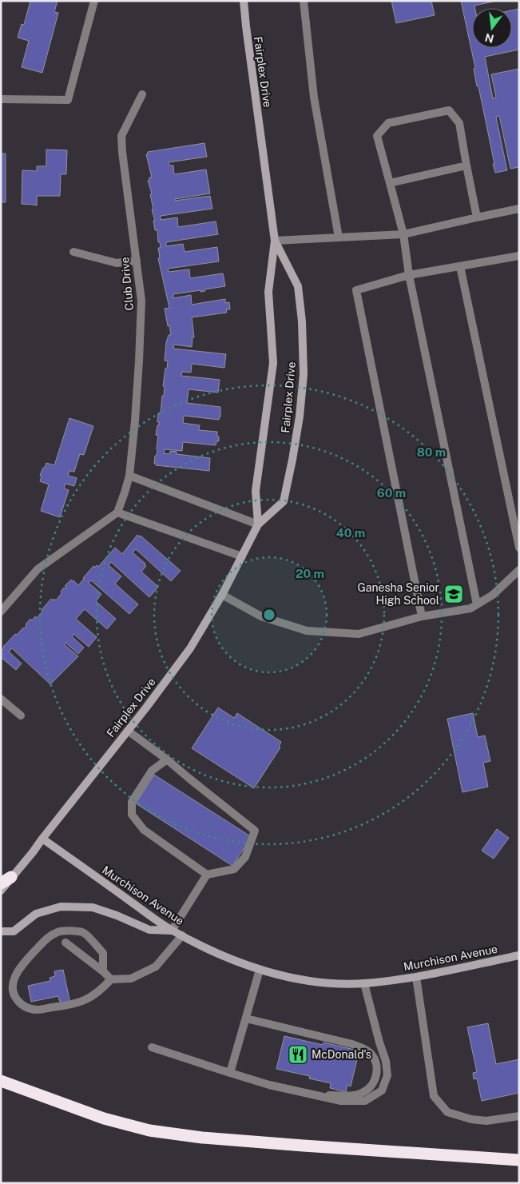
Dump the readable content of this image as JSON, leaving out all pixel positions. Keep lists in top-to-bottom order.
{
  "streets": {
    "main road": ["Fairplex Drive", "Murchison Avenue"],
    "street": ["Club Drive"]
  },
  "crossings": [
    ["Fairplex Drive", "Murchison Avenue"]
  ],
  "places": {
    "school or university": ["Ganesha Senior High School"],
    "restaurant": ["McDonald's"]
  },
  "north": "bottom",
  "rings": [
    "80 m",
    "60 m",
    "40 m",
    "20 m"
  ]
}
